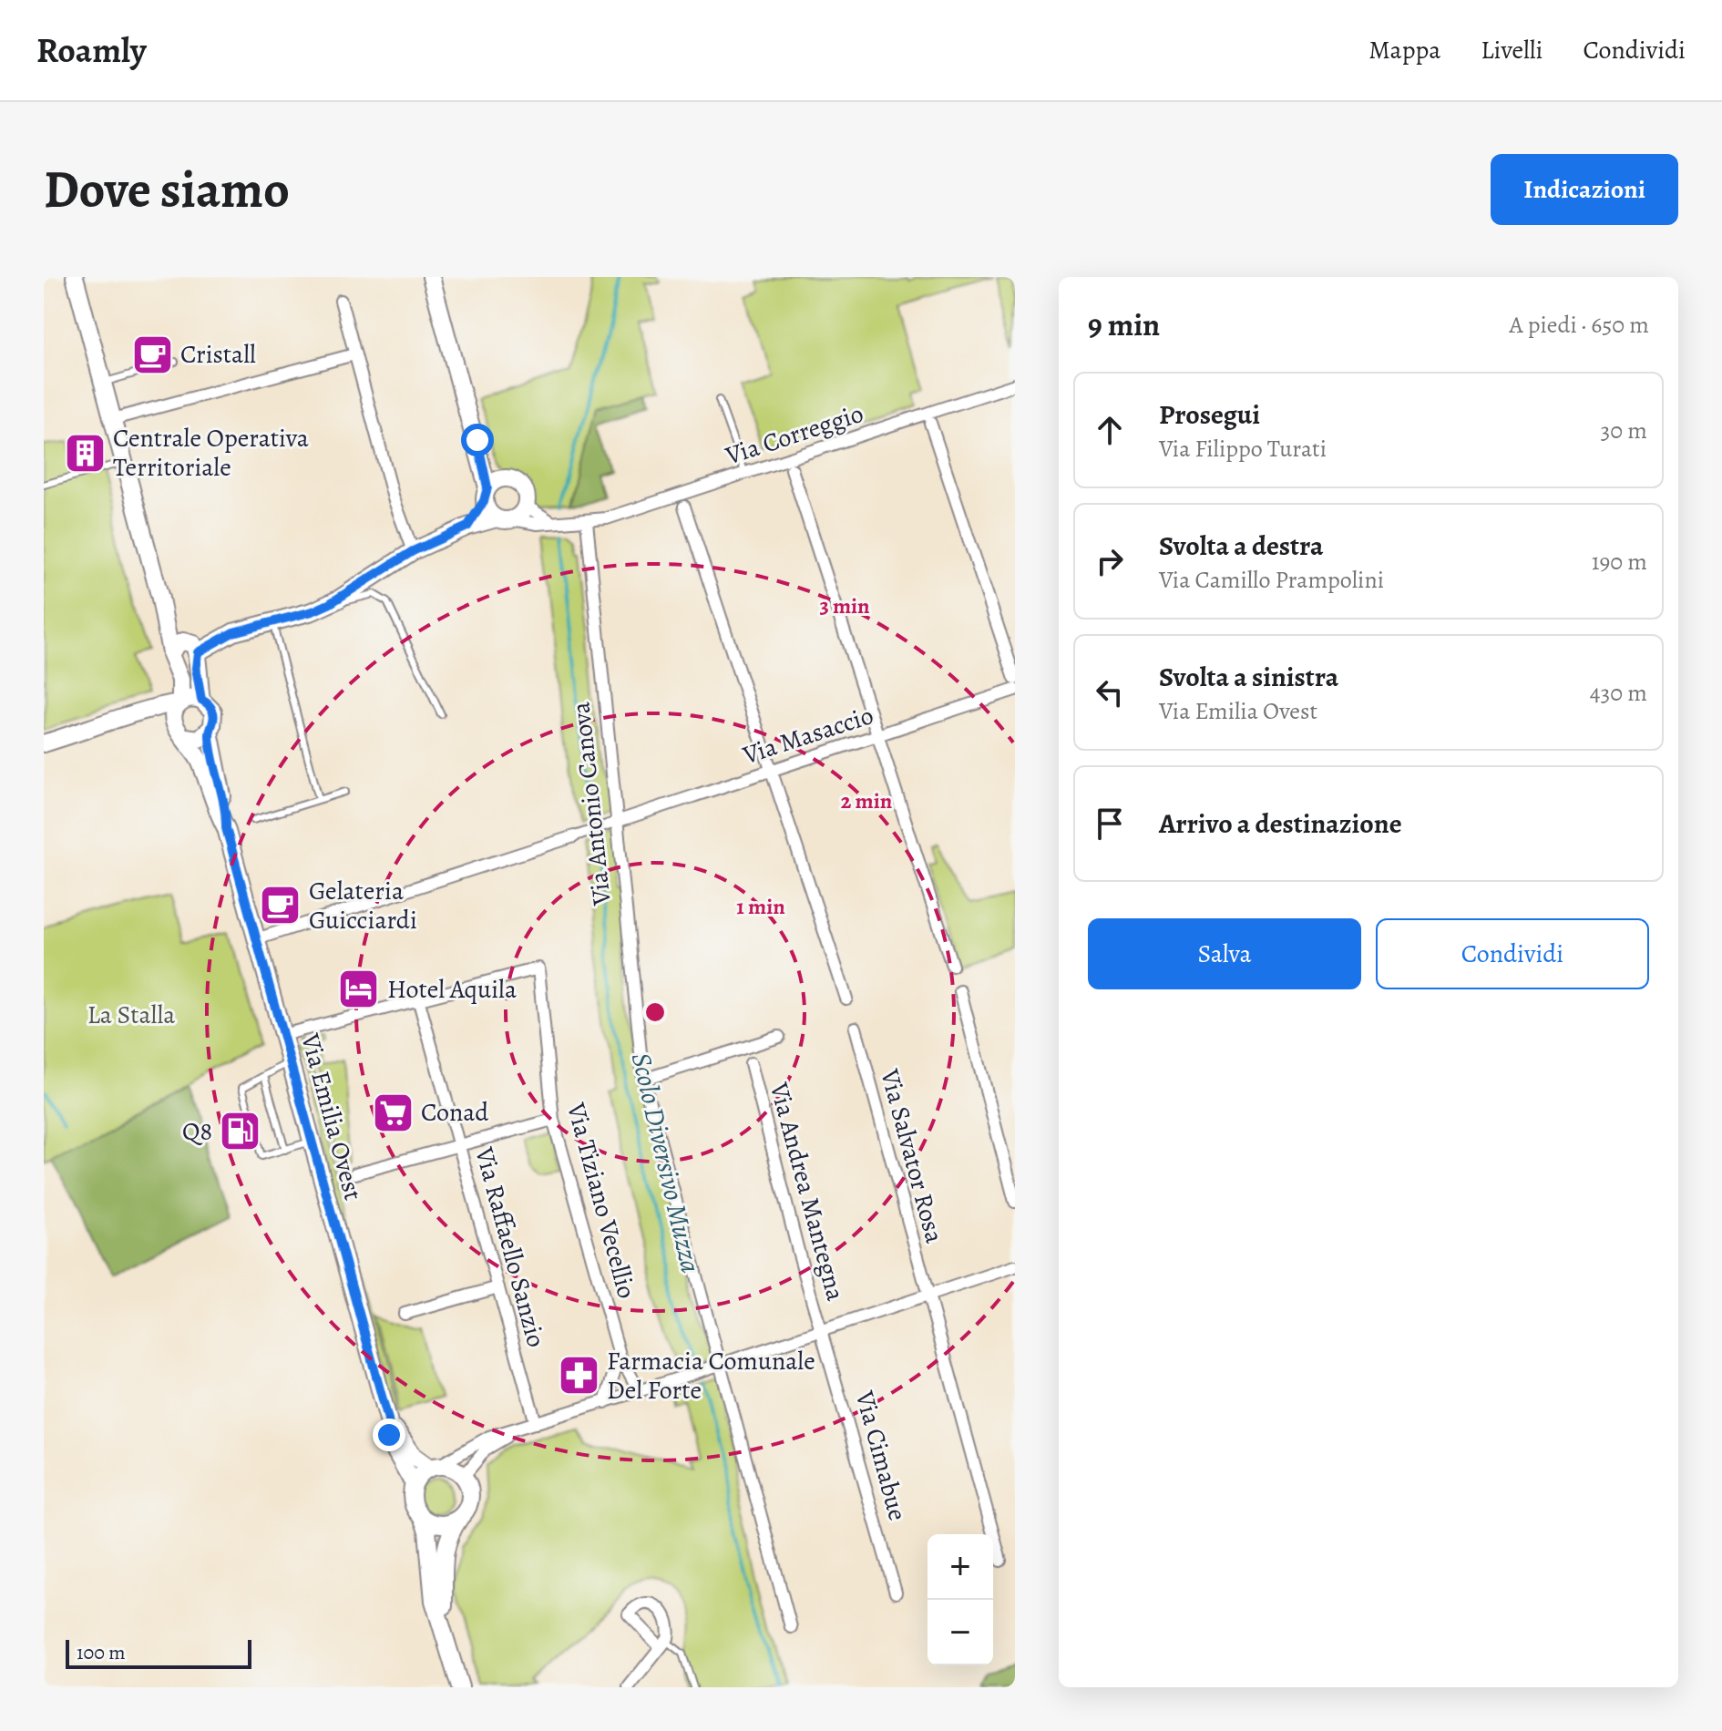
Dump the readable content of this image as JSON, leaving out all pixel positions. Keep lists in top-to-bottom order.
{
  "streets": {
    "main road": ["Via Emilia Ovest"],
    "street": [
      "Via Correggio",
      "Via Masaccio",
      "Via Antonio Canova",
      "Via Salvator Rosa",
      "Via Andrea Mantegna",
      "Via Tiziano Vecellio",
      "Via Raffaello Sanzio",
      "Via Cimabue"
    ]
  },
  "crossings": [
    ["Via Correggio", "Via Antonio Canova"],
    ["Via Masaccio", "Via Antonio Canova"],
    ["Via Andrea Mantegna", "Via Cimabue"],
    ["Via Tiziano Vecellio", "Via Raffaello Sanzio"]
  ],
  "water": ["Scolo Diversivo Muzza"],
  "parks": ["La Stalla"],
  "places": {
    "cafe": ["Cristall", "Gelateria Guicciardi"],
    "building": ["Centrale Operativa Territoriale"],
    "hotel": ["Hotel Aquila"],
    "supermarket": ["Conad"],
    "fuel station": ["Q8"],
    "pharmacy": ["Farmacia Comunale Del Forte"]
  },
  "scale_bar": "100 m",
  "page": {
    "header": "Roamly",
    "nav": ["Mappa", "Livelli", "Condividi"],
    "buttons": [
      "Indicazioni",
      ["Salva", "Condividi"]
    ],
    "title": "Dove siamo",
    "heading": ["9 min", "A piedi · 650 m"],
    "list": [
      ["Prosegui", "Via Filippo Turati", "30 m"],
      ["Svolta a destra", "Via Camillo Prampolini", "190 m"],
      ["Svolta a sinistra", "Via Emilia Ovest", "430 m"],
      "Arrivo a destinazione"
    ],
    "map_buttons": ["+", "−"],
    "scale": "100 m"
  },
  "rings": ["3 min", "2 min", "1 min"]
}
